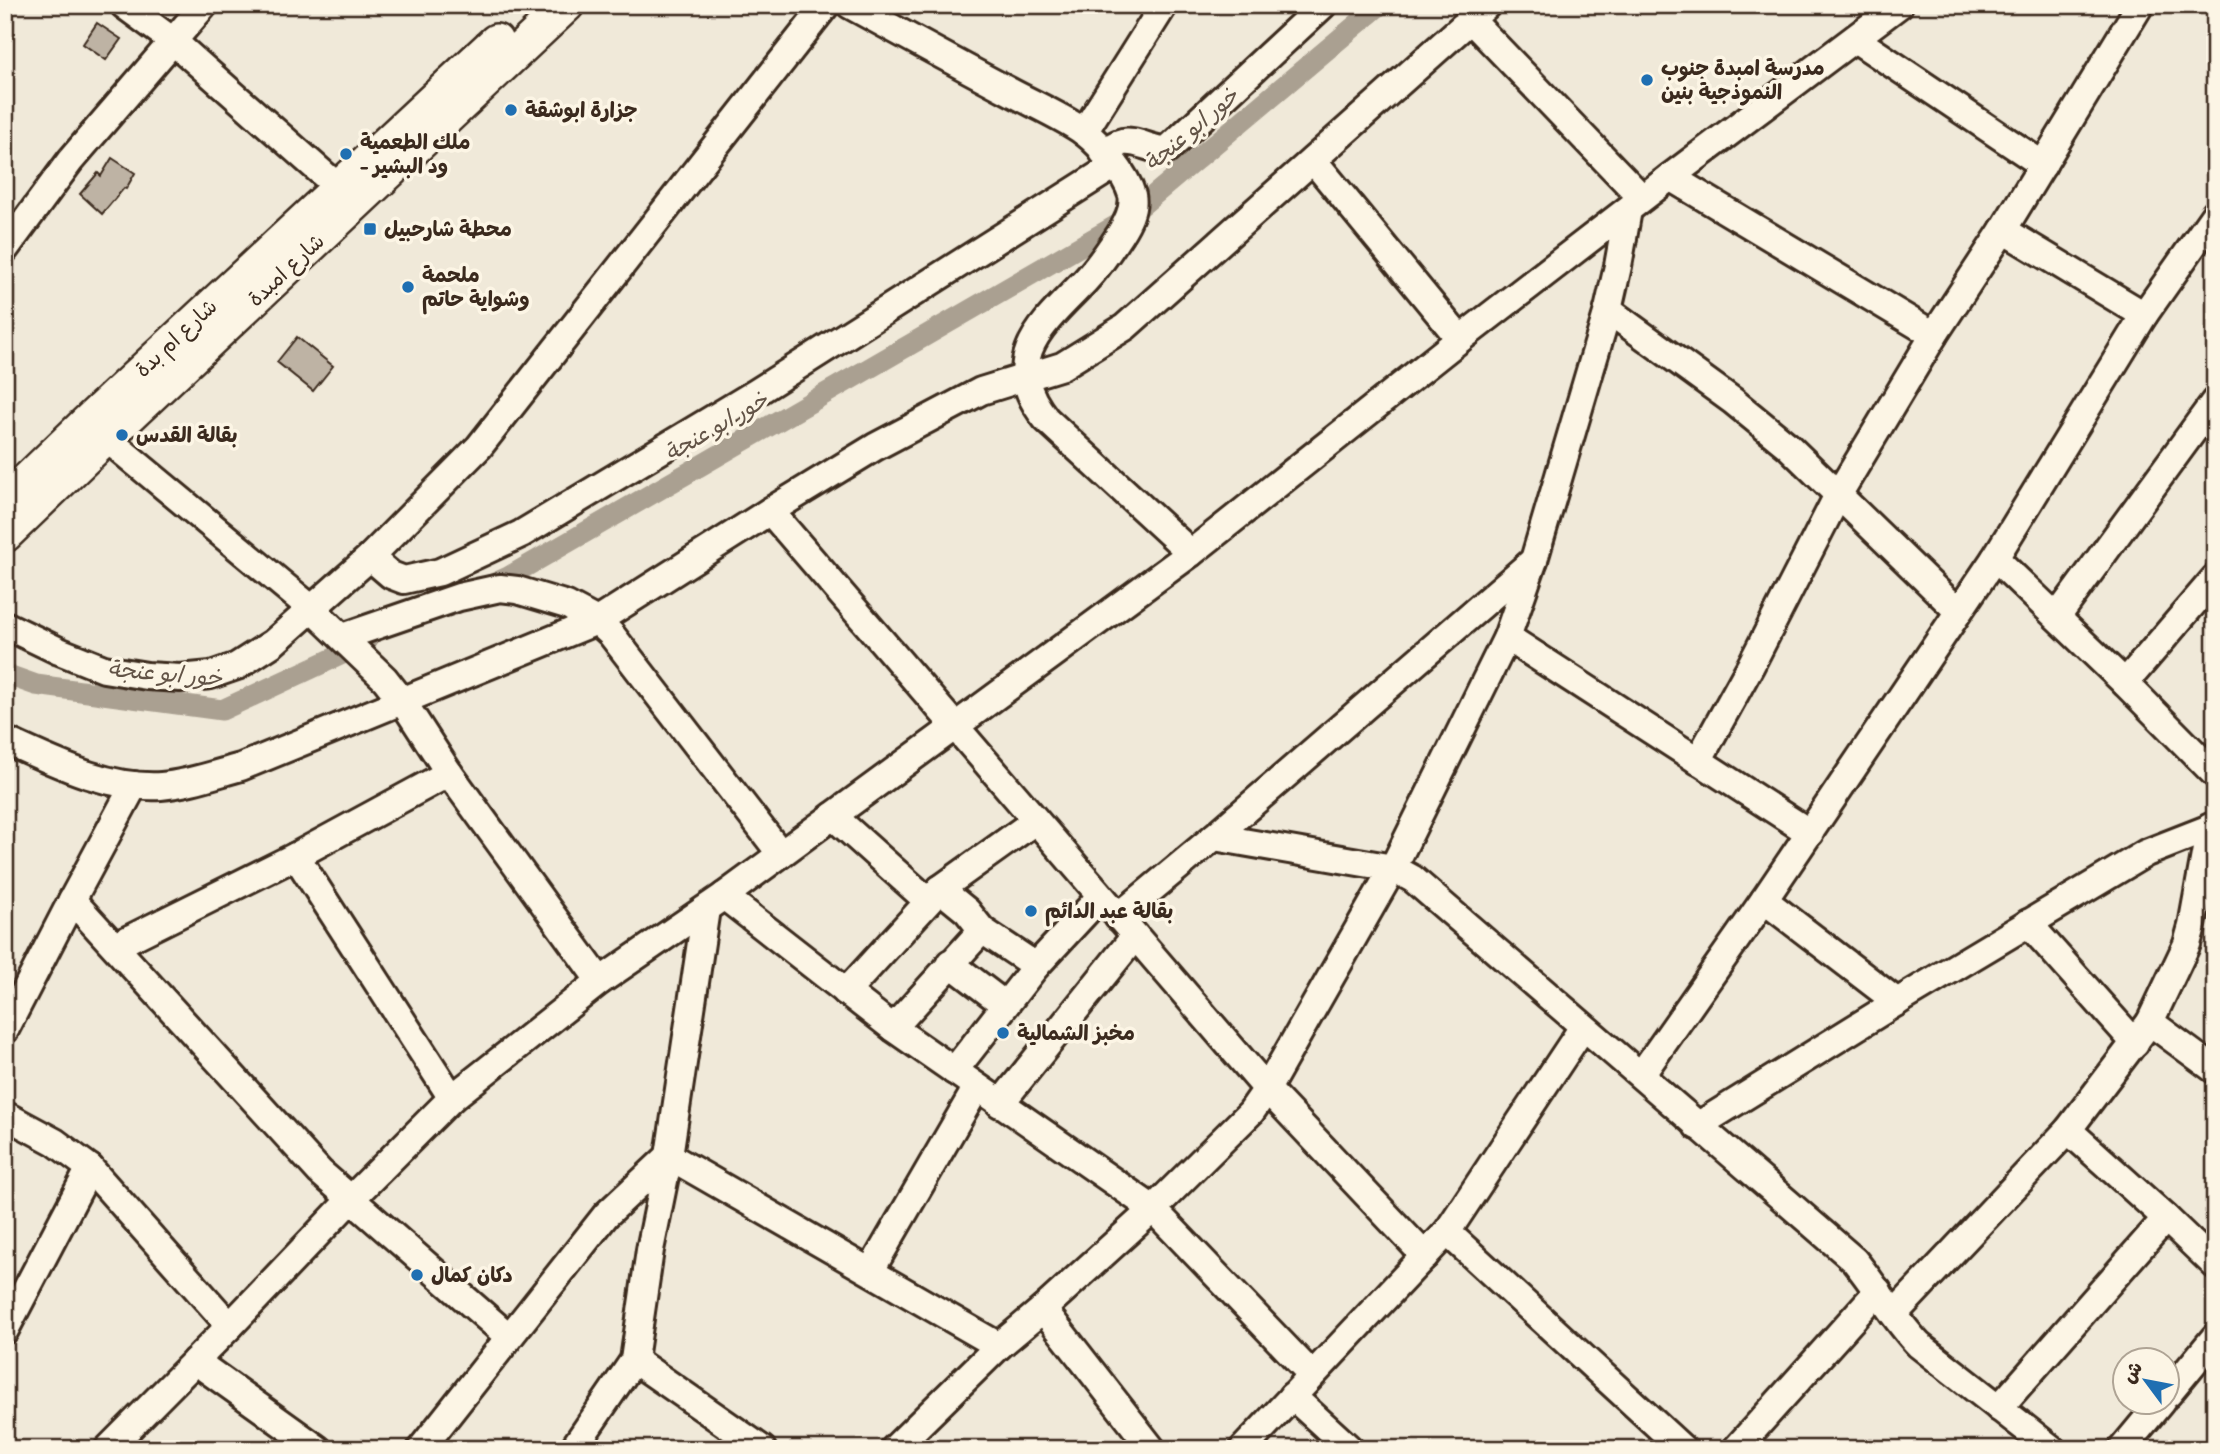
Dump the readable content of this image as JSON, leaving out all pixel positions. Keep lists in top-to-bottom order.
{
  "streets": {
    "main road": ["شارع امبدة", "شارع ام بدة"]
  },
  "water": ["خور ابو عنجة"],
  "places": {
    "other": [
      "مدرسة امبدة جنوب النموذجية بنين",
      "جزارة ابوشقة",
      "ملك الطعمية - ود البشير",
      "ملحمة وشواية حاتم",
      "بقالة القدس",
      "بقالة عبد الدائم",
      "مخبز الشمالية",
      "دكان كمال"
    ],
    "transit": ["محطة شارحبيل"]
  },
  "north": "top left"
}
